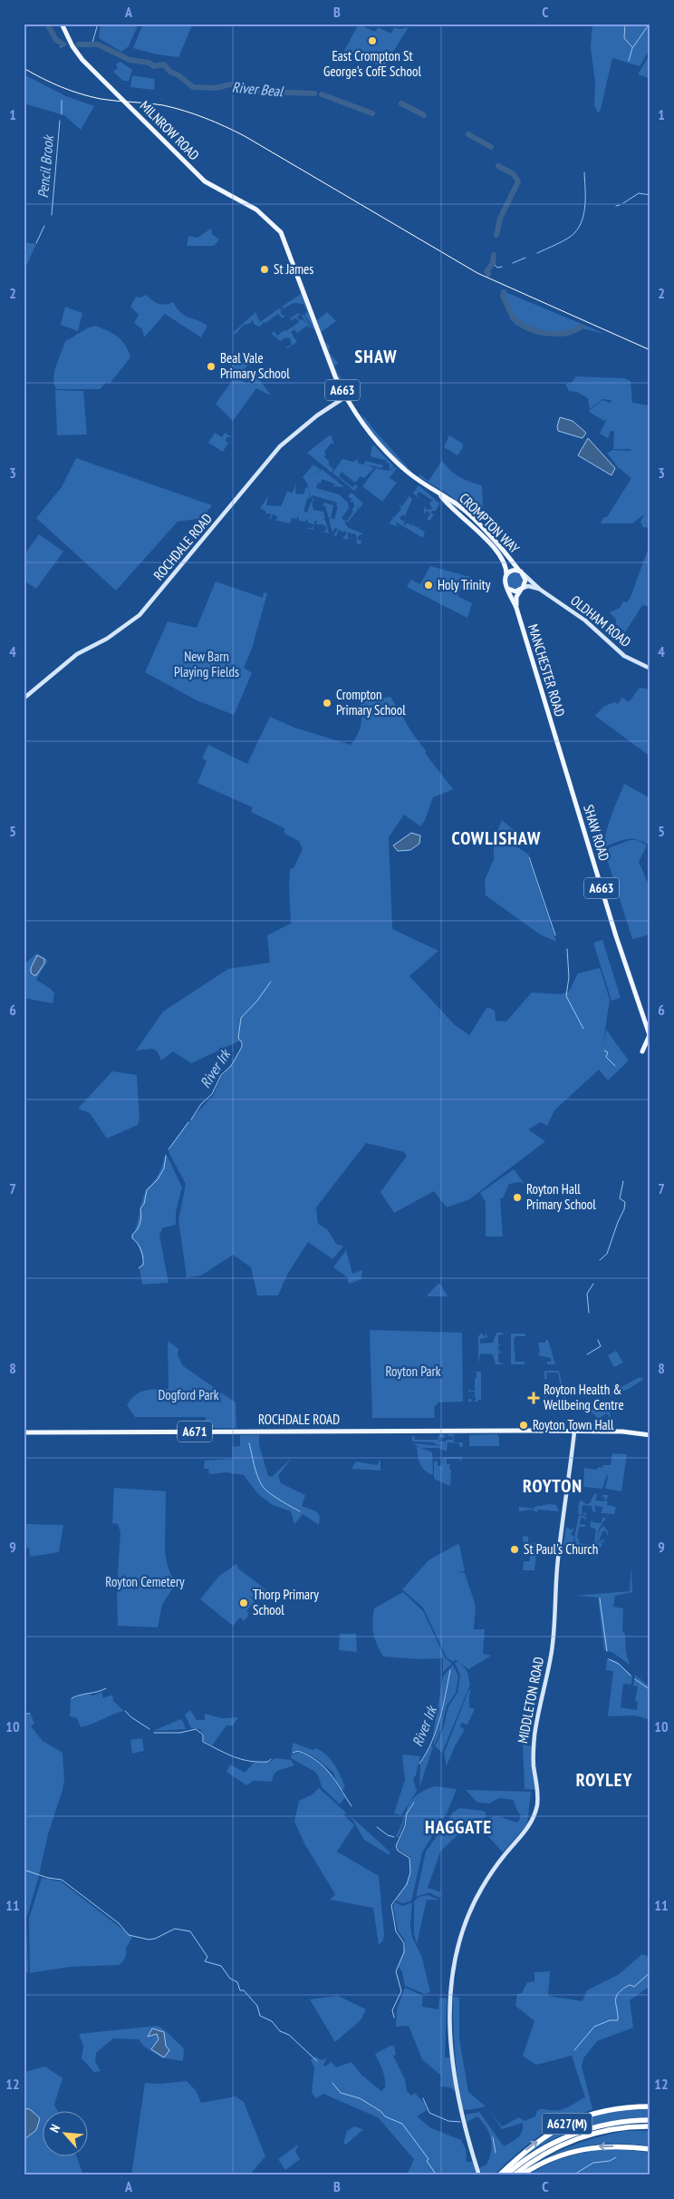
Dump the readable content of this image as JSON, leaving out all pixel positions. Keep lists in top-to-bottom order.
{
  "streets": {
    "highway": ["A627(M)"],
    "main road": [
      "MILNROW ROAD",
      "A663",
      "CROMPTON WAY",
      "ROCHDALE ROAD",
      "OLDHAM ROAD",
      "MANCHESTER ROAD",
      "SHAW ROAD",
      "A671",
      "MIDDLETON ROAD"
    ]
  },
  "crossings": [
    ["MILNROW ROAD", "CROMPTON WAY"],
    ["A663", "CROMPTON WAY"],
    ["A663", "OLDHAM ROAD"],
    ["A663", "MANCHESTER ROAD"],
    ["CROMPTON WAY", "ROCHDALE ROAD"],
    ["CROMPTON WAY", "OLDHAM ROAD"],
    ["CROMPTON WAY", "MANCHESTER ROAD"],
    ["ROCHDALE ROAD", "A671"],
    ["ROCHDALE ROAD", "MIDDLETON ROAD"],
    ["OLDHAM ROAD", "MANCHESTER ROAD"],
    ["MANCHESTER ROAD", "SHAW ROAD"],
    ["A671", "MIDDLETON ROAD"]
  ],
  "districts": [
    "SHAW",
    "COWLISHAW",
    "ROYTON",
    "ROYLEY",
    "HAGGATE"
  ],
  "water": ["River Beal", "Pencil Brook", "River Irk"],
  "parks": [
    "New Barn Playing Fields",
    "Royton Park",
    "Dogford Park",
    "Royton Cemetery"
  ],
  "places": {
    "other": [
      "East Crompton St George's CofE School",
      "St James",
      "Beal Vale Primary School",
      "Holy Trinity",
      "Crompton Primary School",
      "Royton Hall Primary School",
      "Royton Town Hall",
      "St Paul's Church",
      "Thorp Primary School"
    ],
    "health": ["Royton Health & Wellbeing Centre"]
  },
  "north": "top left",
  "grid": {
    "columns": ["A", "B", "C"],
    "rows": [
      "1",
      "2",
      "3",
      "4",
      "5",
      "6",
      "7",
      "8",
      "9",
      "10",
      "11",
      "12"
    ]
  }
}
